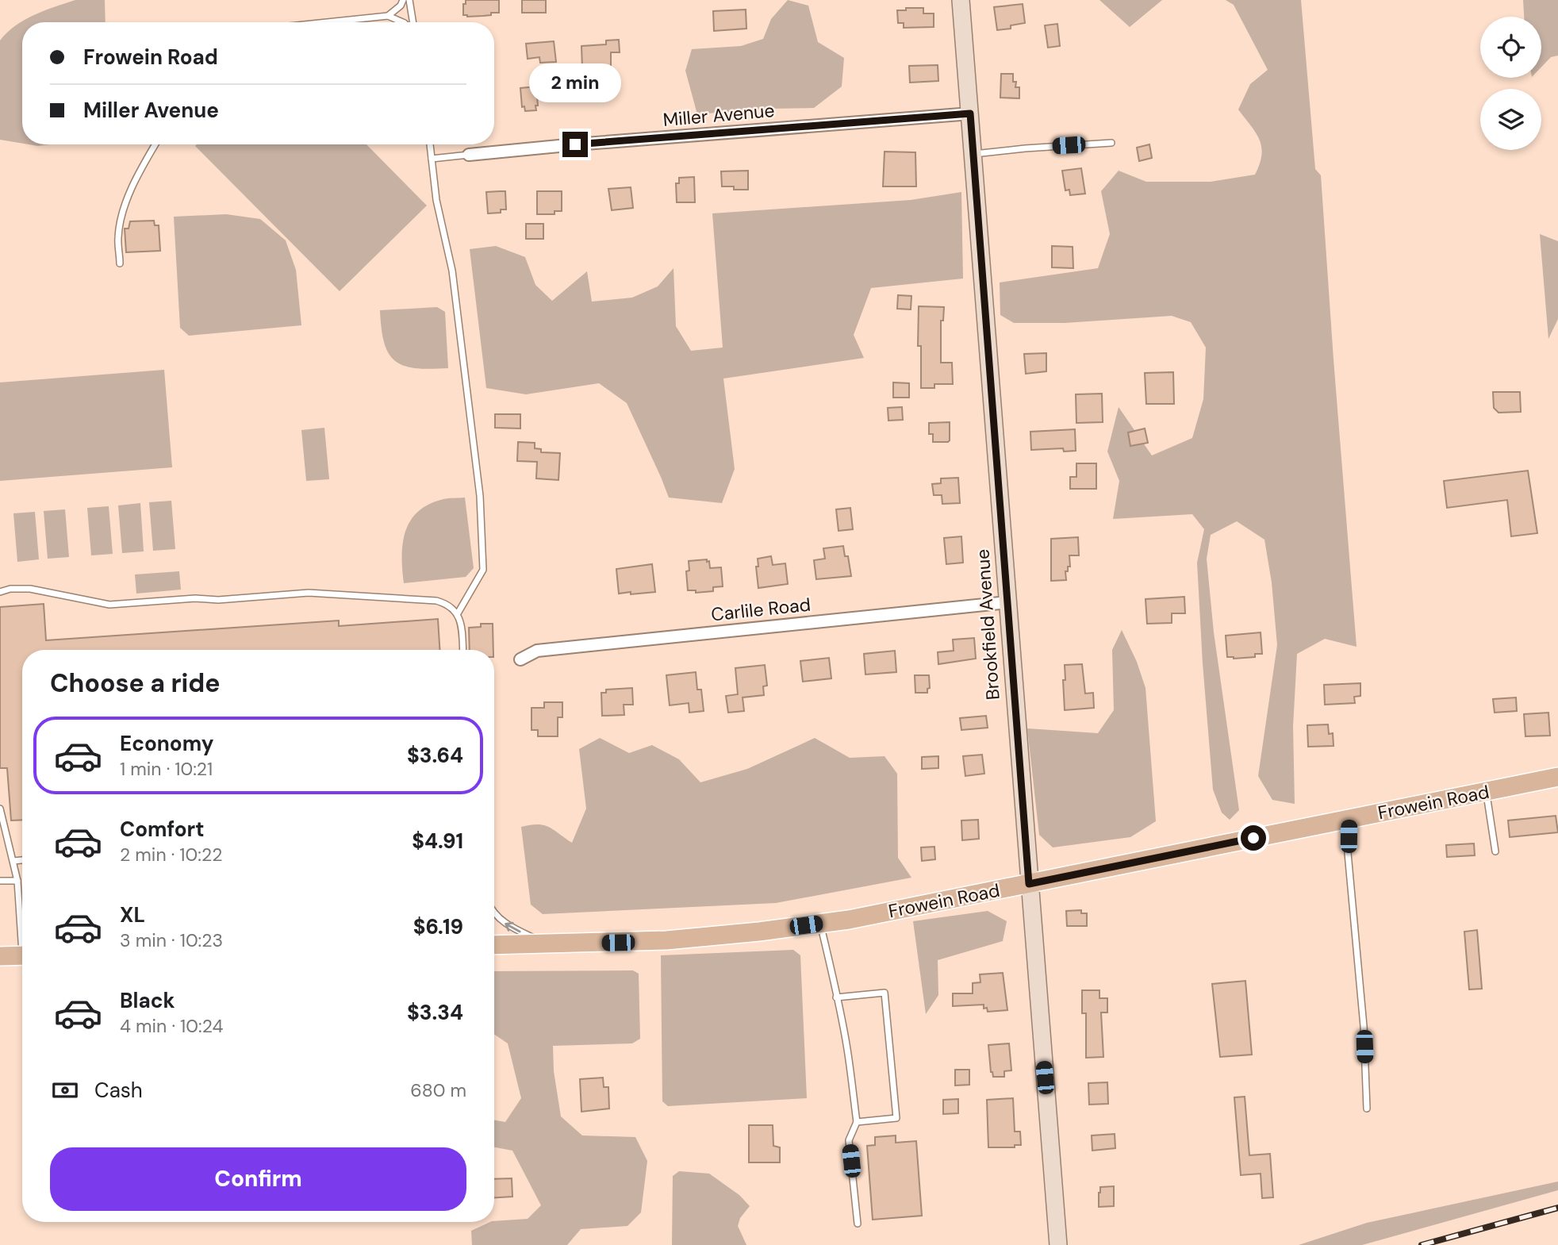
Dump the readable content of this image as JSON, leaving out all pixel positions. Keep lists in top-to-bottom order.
{
  "streets": {
    "main road": ["Brookfield Avenue", "Frowein Road"],
    "street": ["Miller Avenue", "Carlile Road"]
  },
  "crossings": [
    ["Miller Avenue", "Brookfield Avenue"],
    ["Carlile Road", "Brookfield Avenue"],
    ["Brookfield Avenue", "Frowein Road"]
  ],
  "page": {
    "banner": ["Frowein Road", "Miller Avenue"],
    "bubble": "2 min",
    "heading": "Choose a ride",
    "list": [
      {
        "name": "Economy",
        "note": "1 min · 10:21",
        "value": "$3.64"
      },
      {
        "name": "Comfort",
        "note": "2 min · 10:22",
        "value": "$4.91"
      },
      {
        "name": "XL",
        "note": "3 min · 10:23",
        "value": "$6.19"
      },
      {
        "name": "Black",
        "note": "4 min · 10:24",
        "value": "$3.34"
      }
    ],
    "pay": ["Cash", "680 m"],
    "buttons": "Confirm"
  }
}
